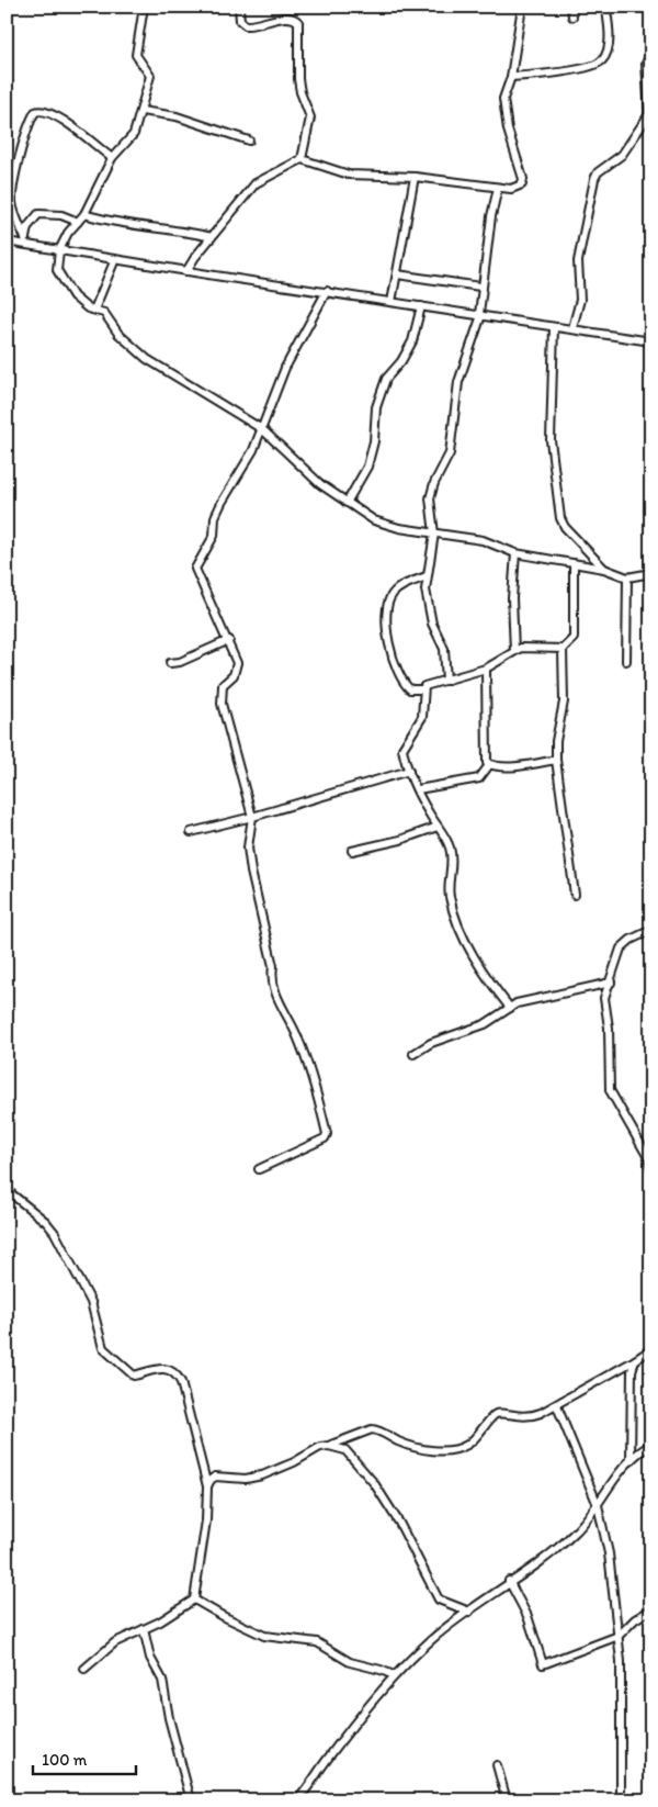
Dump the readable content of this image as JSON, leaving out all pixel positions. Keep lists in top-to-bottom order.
{
  "scale_bar": "100 m"
}
